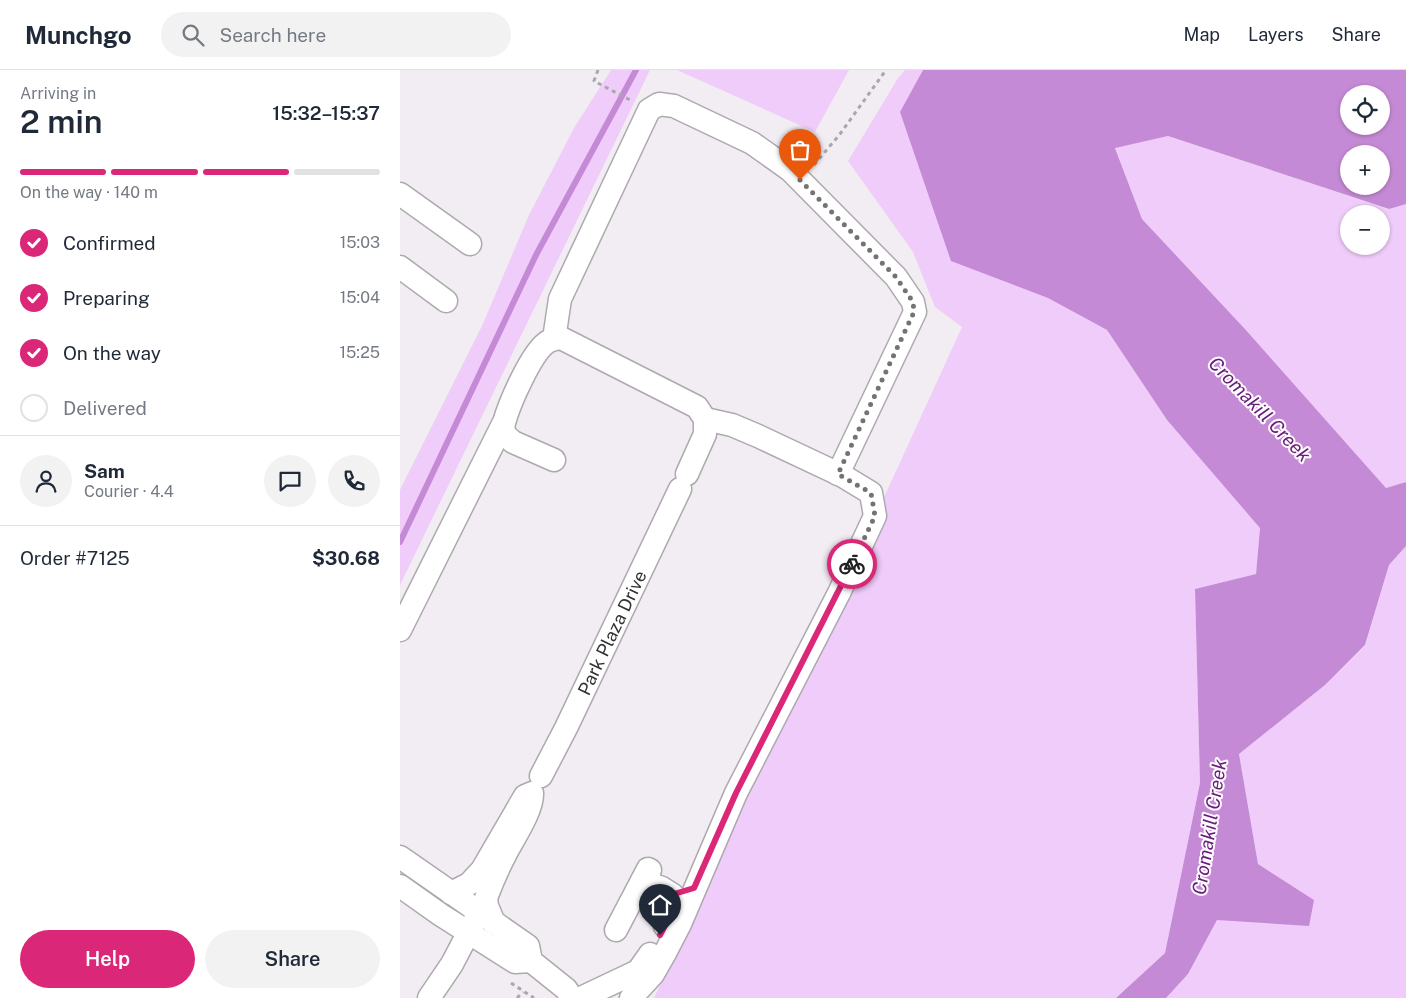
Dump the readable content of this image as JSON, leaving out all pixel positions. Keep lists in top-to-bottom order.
{
  "streets": {
    "street": ["Park Plaza Drive"]
  },
  "water": ["Cromakill Creek"],
  "page": {
    "header": "Munchgo",
    "search": "Search here",
    "nav": ["Map", "Layers", "Share"],
    "heading": ["2 min", "Arriving in", "15:32–15:37"],
    "panel": [
      "Sam",
      "Courier · 4.4",
      "Order #7125",
      "$30.68"
    ],
    "map_buttons": ["+", "−"],
    "bar": "On the way · 140 m",
    "list": [
      ["Confirmed", "15:03"],
      ["Preparing", "15:04"],
      ["On the way", "15:25"],
      "Delivered"
    ],
    "buttons": ["Help", "Share"]
  }
}
